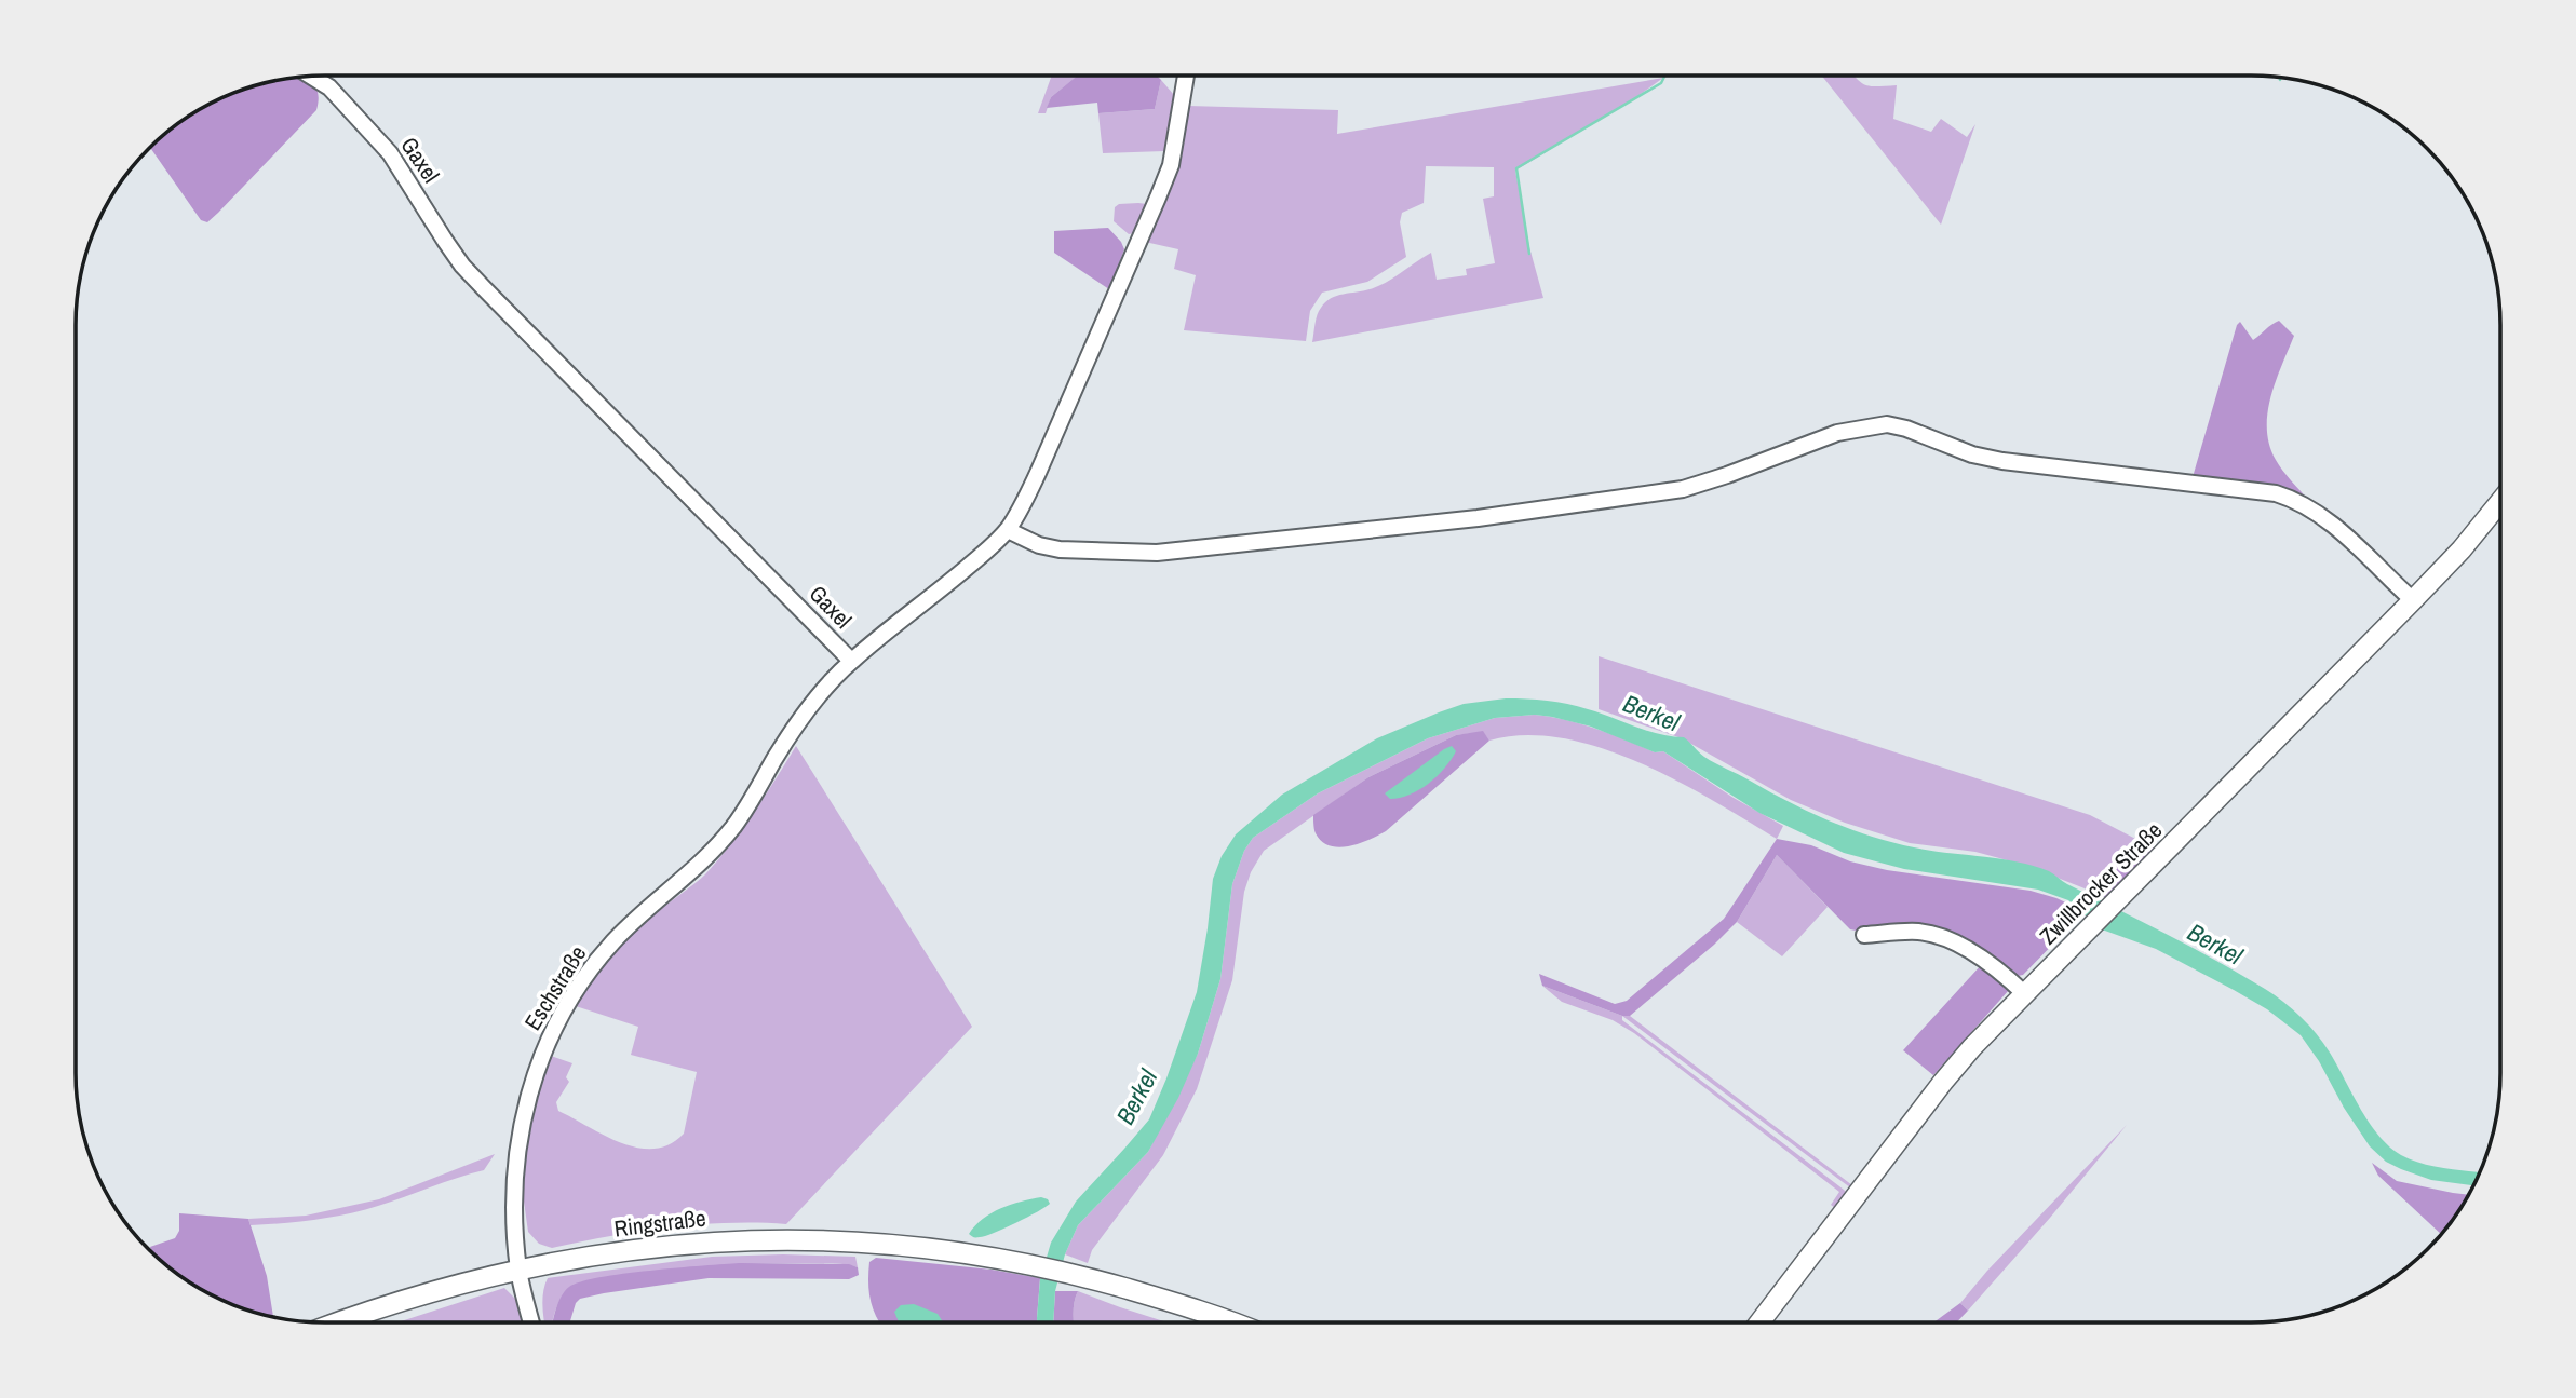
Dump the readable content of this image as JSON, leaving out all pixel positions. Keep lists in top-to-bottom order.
{
  "streets": {
    "main road": ["Zwillbrocker Straße", "Ringstraße"],
    "street": ["Gaxel", "Eschstraße"]
  },
  "crossings": [
    ["Gaxel", "Eschstraße"],
    ["Eschstraße", "Ringstraße"]
  ],
  "water": ["Berkel"]
}
